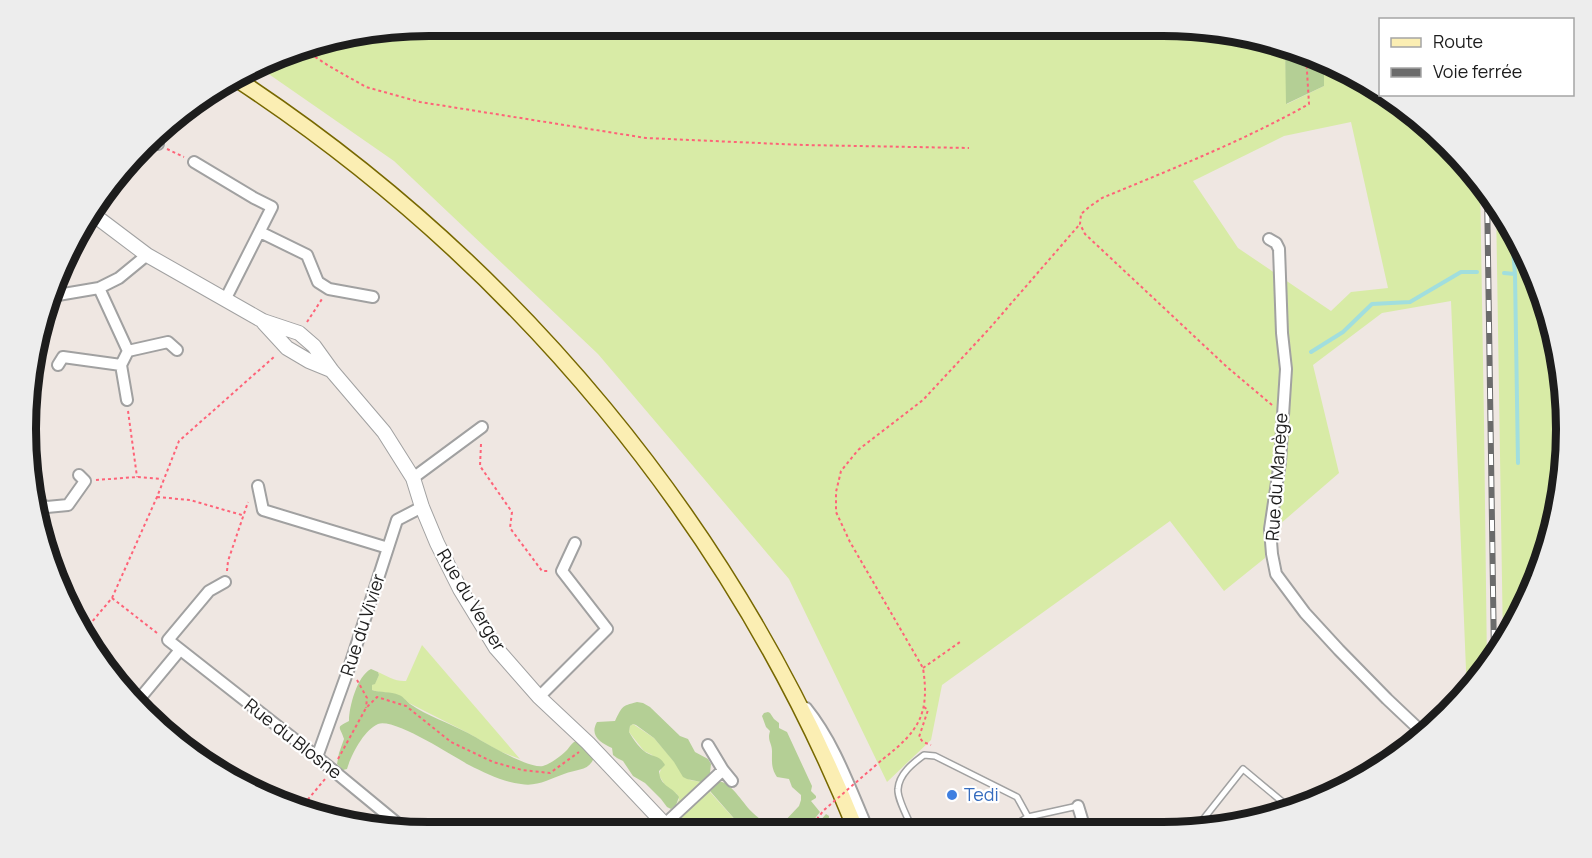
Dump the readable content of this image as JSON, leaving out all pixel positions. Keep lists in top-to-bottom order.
{
  "streets": {
    "street": [
      "Rue du Manège",
      "Rue du Verger",
      "Rue du Vivier",
      "Rue du Blosne"
    ]
  },
  "crossings": [
    ["Rue du Verger", "Rue du Vivier"],
    ["Rue du Vivier", "Rue du Blosne"]
  ],
  "places": ["Tedi"],
  "legend": ["Route", "Voie ferrée"]
}
